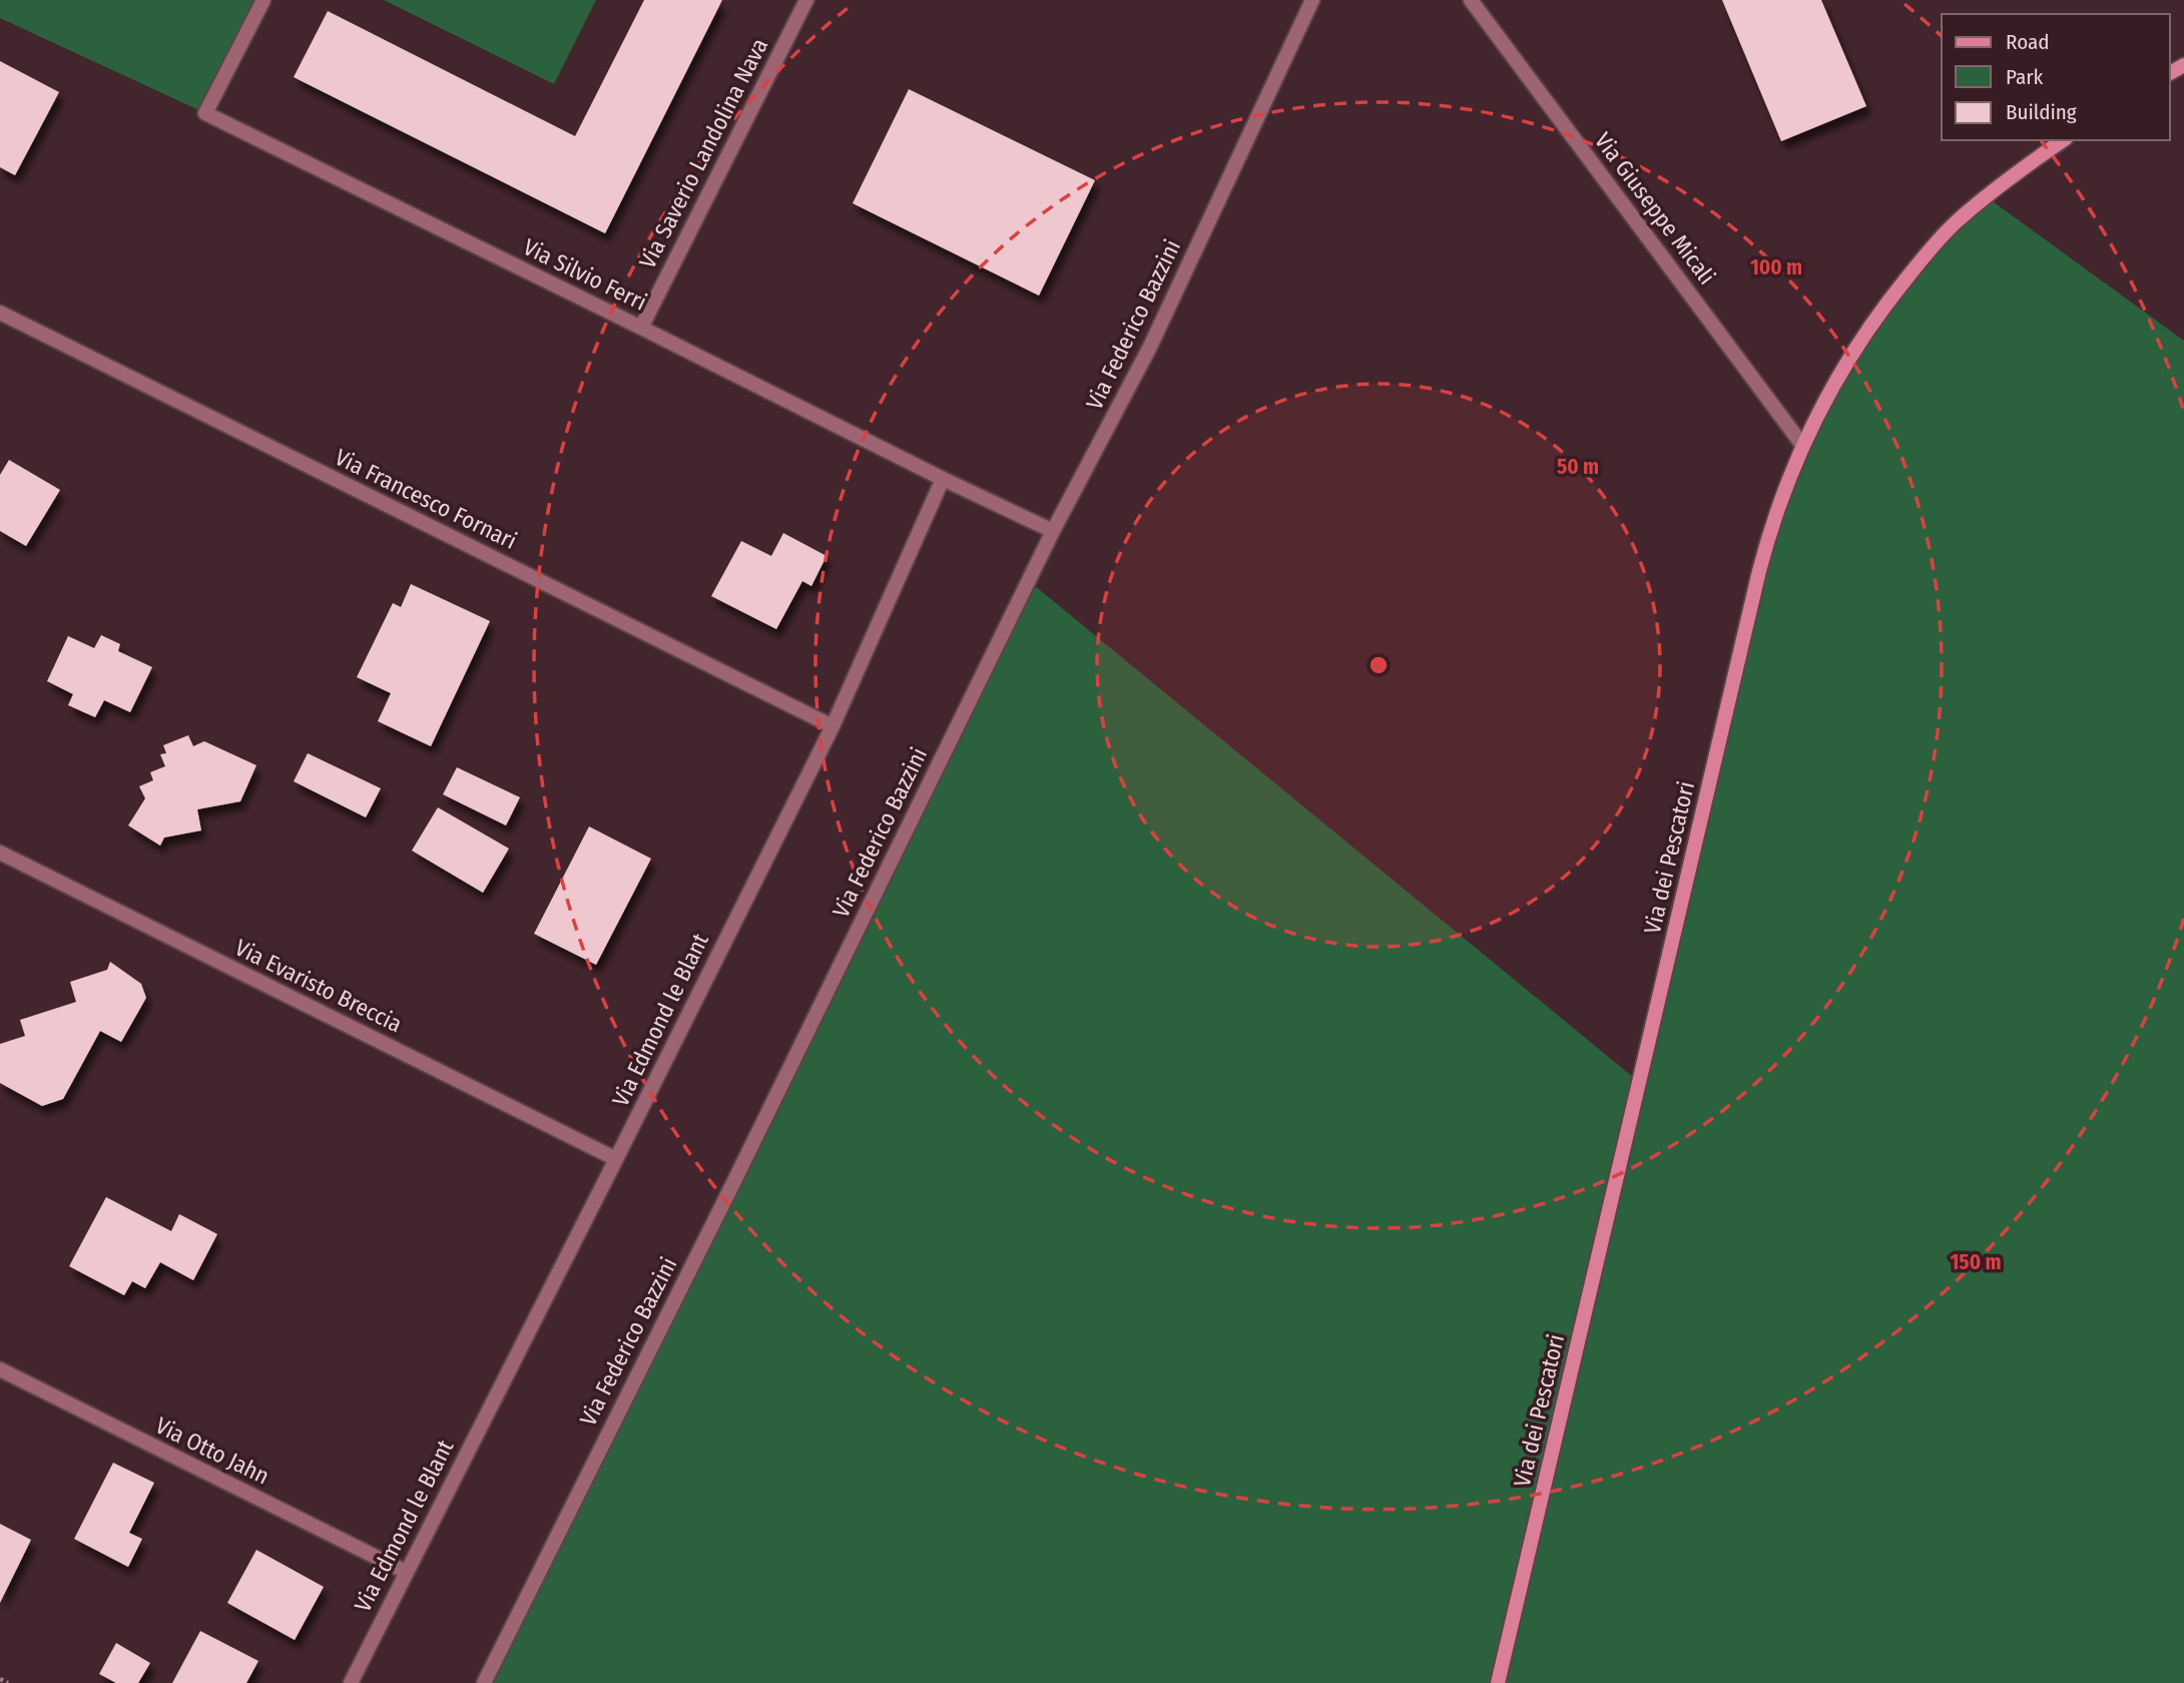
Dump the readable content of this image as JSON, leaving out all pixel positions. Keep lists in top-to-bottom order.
{
  "streets": {
    "street": [
      "Via Saverio Landolina Nava",
      "Via Giuseppe Micali",
      "Via Silvio Ferri",
      "Via Federico Bazzini",
      "Via Francesco Fornari",
      "Via dei Pescatori",
      "Via Evaristo Breccia",
      "Via Edmond le Blant",
      "Via Otto Jahn"
    ]
  },
  "crossings": [
    ["Via Saverio Landolina Nava", "Via Silvio Ferri"],
    ["Via Giuseppe Micali", "Via dei Pescatori"],
    ["Via Silvio Ferri", "Via Edmond le Blant"],
    ["Via Francesco Fornari", "Via Edmond le Blant"],
    ["Via Evaristo Breccia", "Via Edmond le Blant"],
    ["Via Edmond le Blant", "Via Otto Jahn"]
  ],
  "legend": ["Road", "Park", "Building"],
  "rings": ["100 m", "50 m", "150 m"]
}
